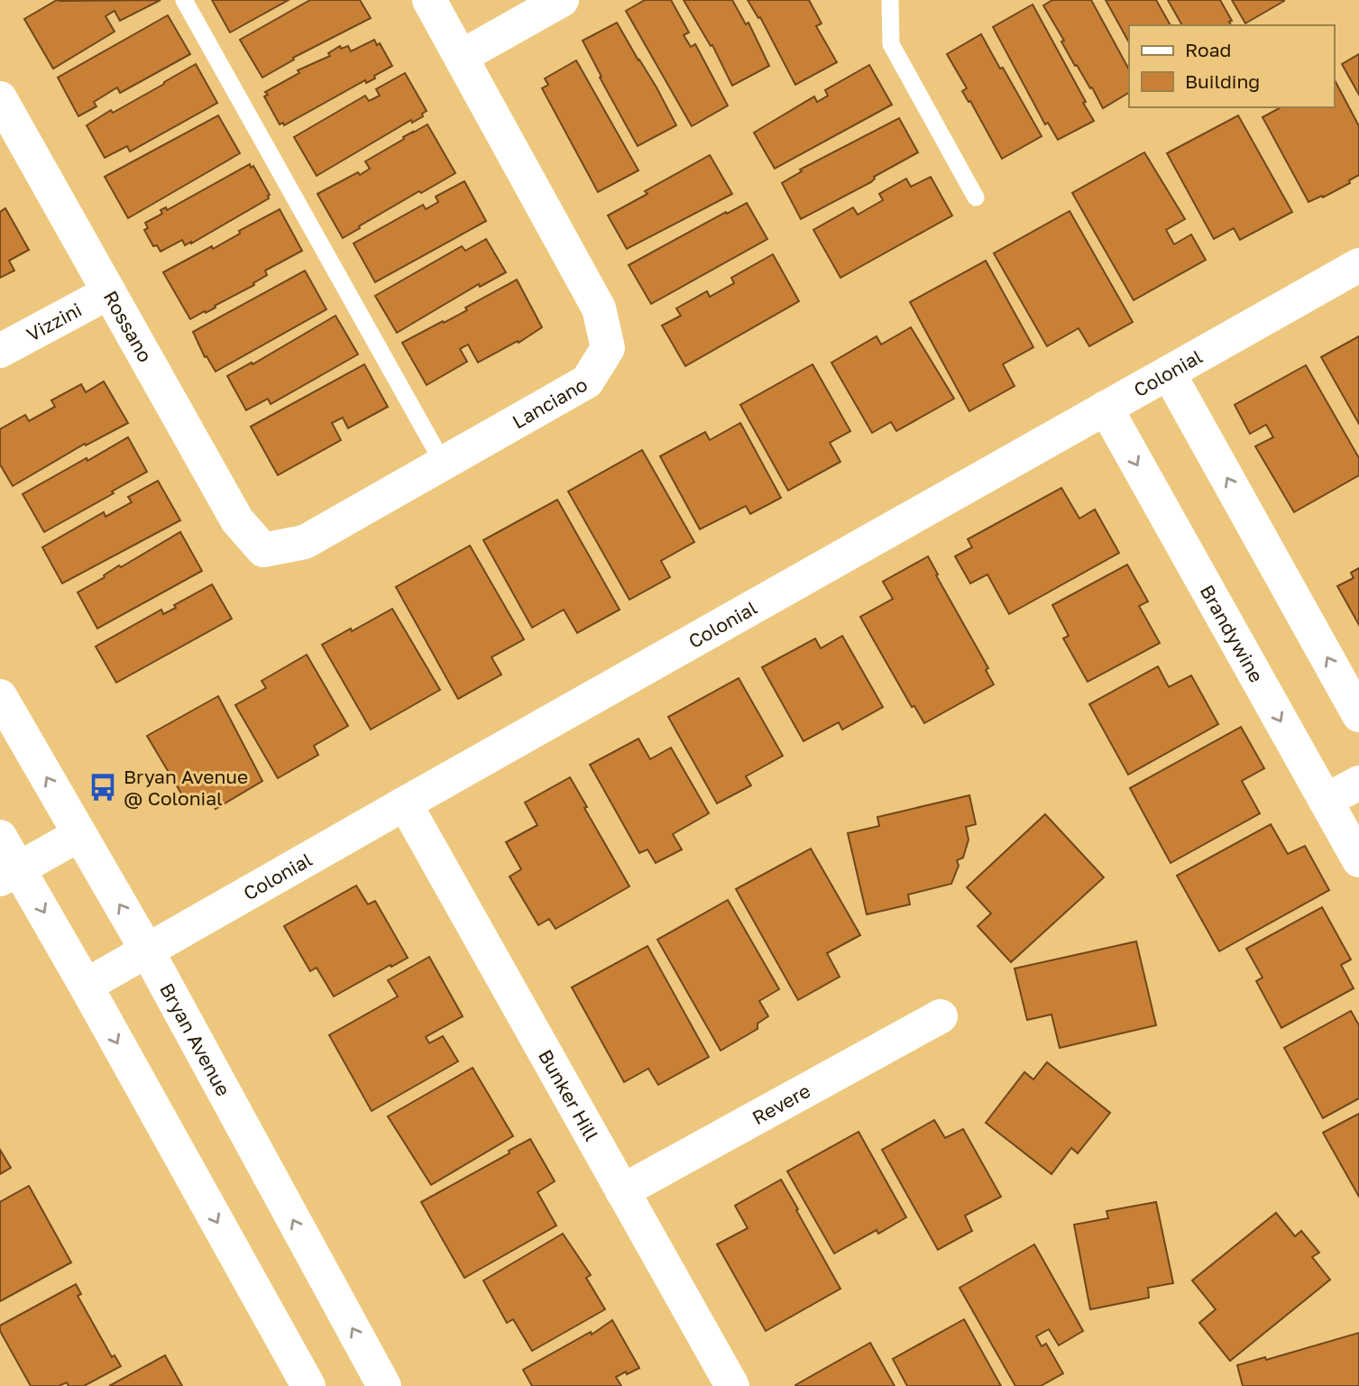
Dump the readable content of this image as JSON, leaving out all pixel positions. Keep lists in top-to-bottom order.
{
  "streets": {
    "street": [
      "Vizzini",
      "Rossano",
      "Colonial",
      "Lanciano",
      "Brandywine",
      "Bryan Avenue",
      "Bunker Hill",
      "Revere"
    ]
  },
  "crossings": [
    ["Vizzini", "Rossano"],
    ["Rossano", "Lanciano"],
    ["Colonial", "Brandywine"],
    ["Colonial", "Bryan Avenue"],
    ["Colonial", "Bunker Hill"],
    ["Bunker Hill", "Revere"]
  ],
  "places": {
    "bus stop": ["Bryan Avenue @ Colonial"]
  },
  "legend": ["Road", "Building"]
}
